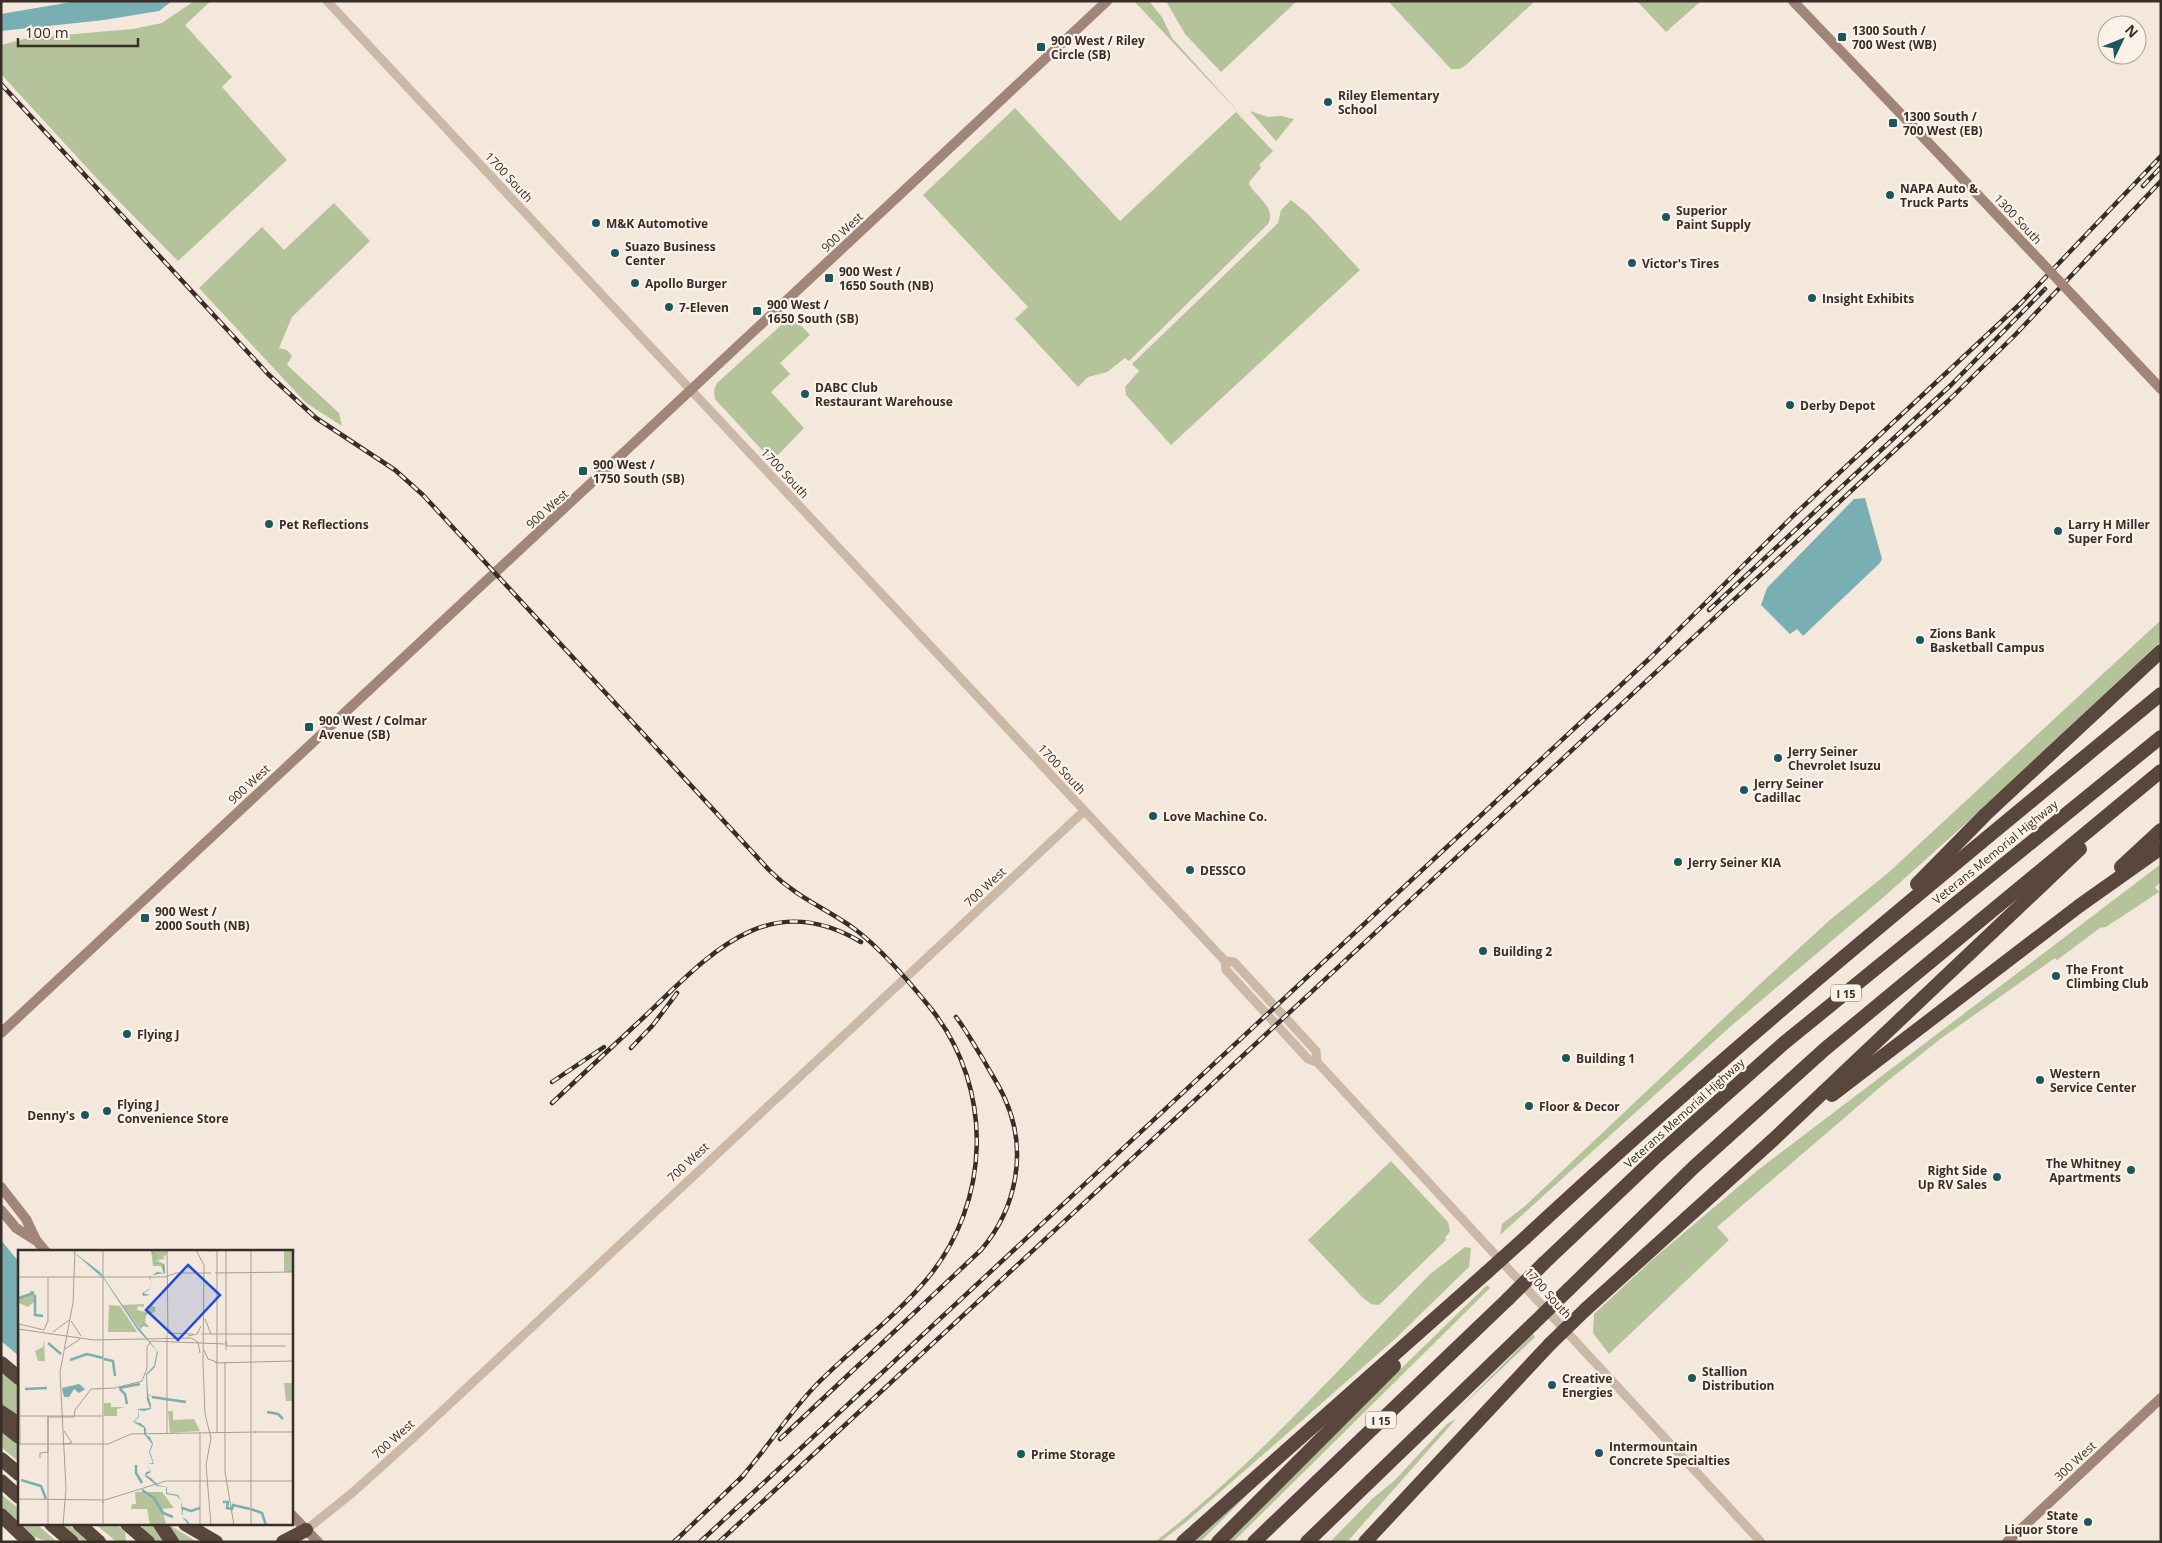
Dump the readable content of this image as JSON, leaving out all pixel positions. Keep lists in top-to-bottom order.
{
  "streets": {
    "highway": ["Veterans Memorial Highway", "I 15"],
    "main road": ["1300 South", "900 West", "300 West"],
    "street": ["1700 South", "700 West"]
  },
  "crossings": [
    ["1700 South", "900 West"],
    ["1700 South", "700 West"]
  ],
  "places": {
    "transit": [
      "1300 South / 700 West (WB)",
      "900 West / Riley Circle (SB)",
      "1300 South / 700 West (EB)",
      "900 West / 1650 South (NB)",
      "900 West / 1650 South (SB)",
      "900 West / 1750 South (SB)",
      "900 West / Colmar Avenue (SB)",
      "900 West / 2000 South (NB)"
    ],
    "other": [
      "Riley Elementary School",
      "NAPA Auto & Truck Parts",
      "Superior Paint Supply",
      "M&K Automotive",
      "Suazo Business Center",
      "Victor's Tires",
      "Apollo Burger",
      "Insight Exhibits",
      "7-Eleven",
      "DABC Club Restaurant Warehouse",
      "Derby Depot",
      "Pet Reflections",
      "Larry H Miller Super Ford",
      "Zions Bank Basketball Campus",
      "Jerry Seiner Chevrolet Isuzu",
      "Jerry Seiner Cadillac",
      "Love Machine Co.",
      "Jerry Seiner KIA",
      "DESSCO",
      "Building 2",
      "The Front Climbing Club",
      "Flying J",
      "Building 1",
      "Western Service Center",
      "Floor & Decor",
      "Flying J Convenience Store",
      "Denny's",
      "The Whitney Apartments",
      "Right Side Up RV Sales",
      "Stallion Distribution",
      "Creative Energies",
      "Intermountain Concrete Specialties",
      "Prime Storage",
      "State Liquor Store"
    ]
  },
  "scale_bar": "100 m",
  "north": "top right"
}
